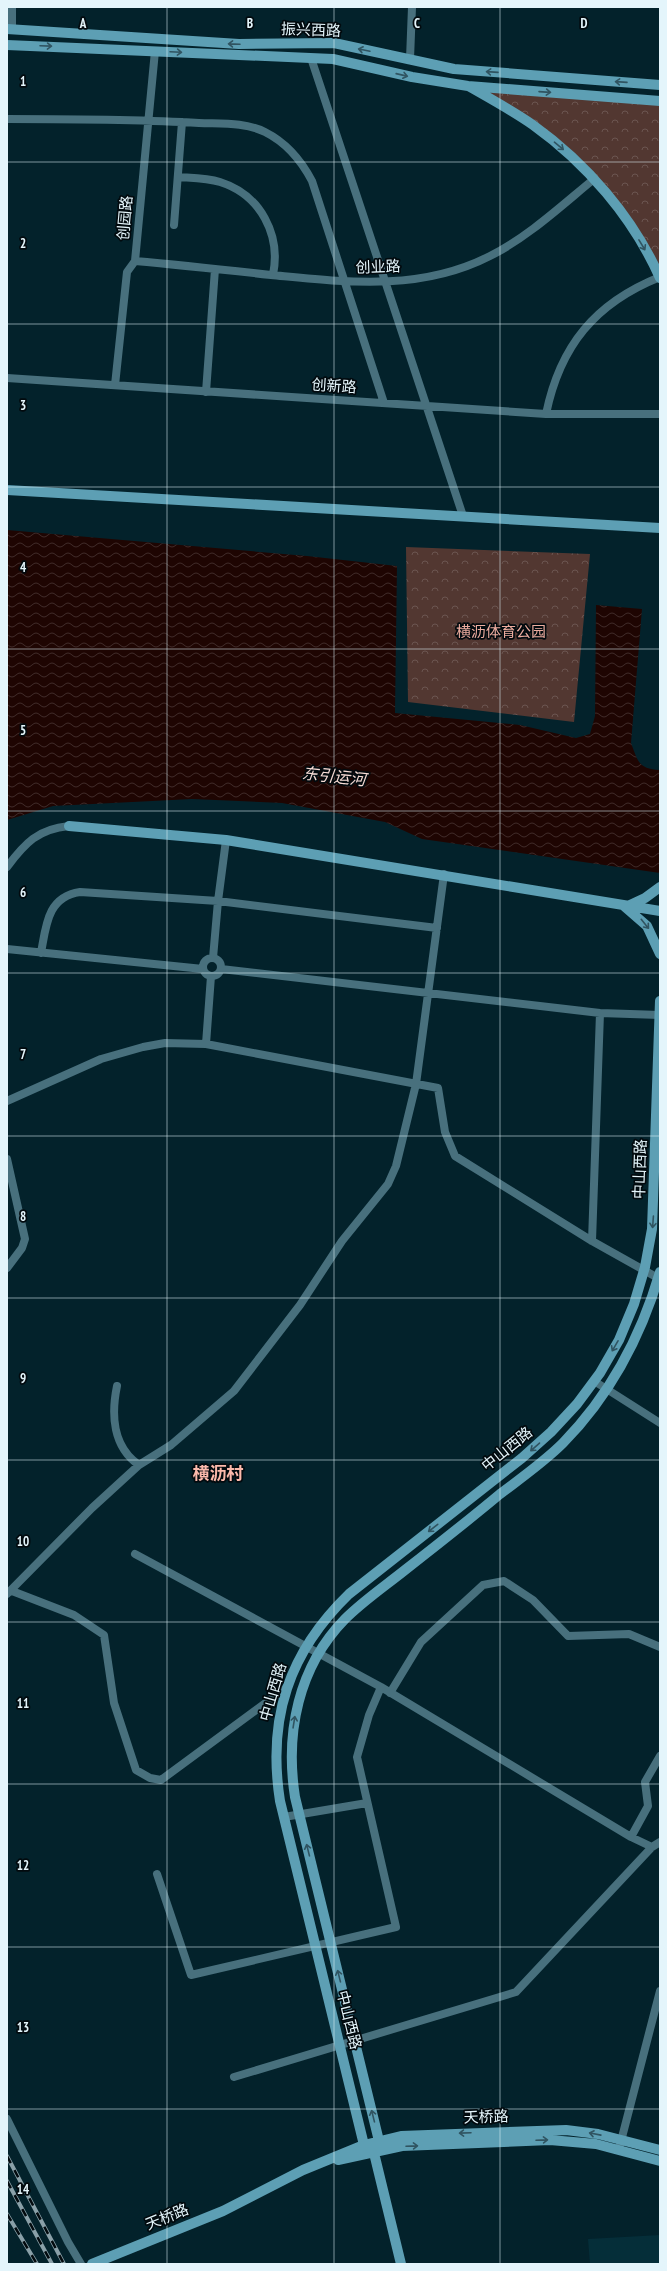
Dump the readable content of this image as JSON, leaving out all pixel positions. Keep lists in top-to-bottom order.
{
  "streets": {
    "main road": ["振兴西路", "中山西路", "天桥路"],
    "street": ["创园路", "创业路", "创新路"]
  },
  "crossings": [
    ["振兴西路", "创园路"],
    ["创园路", "创业路"],
    ["创园路", "创新路"],
    ["中山西路", "天桥路"]
  ],
  "districts": ["横沥村"],
  "water": ["东引运河"],
  "parks": ["横沥体育公园"],
  "grid": {
    "columns": [
      "A",
      "B",
      "C",
      "D"
    ],
    "rows": [
      "1",
      "2",
      "3",
      "4",
      "5",
      "6",
      "7",
      "8",
      "9",
      "10",
      "11",
      "12",
      "13",
      "14"
    ]
  }
}
